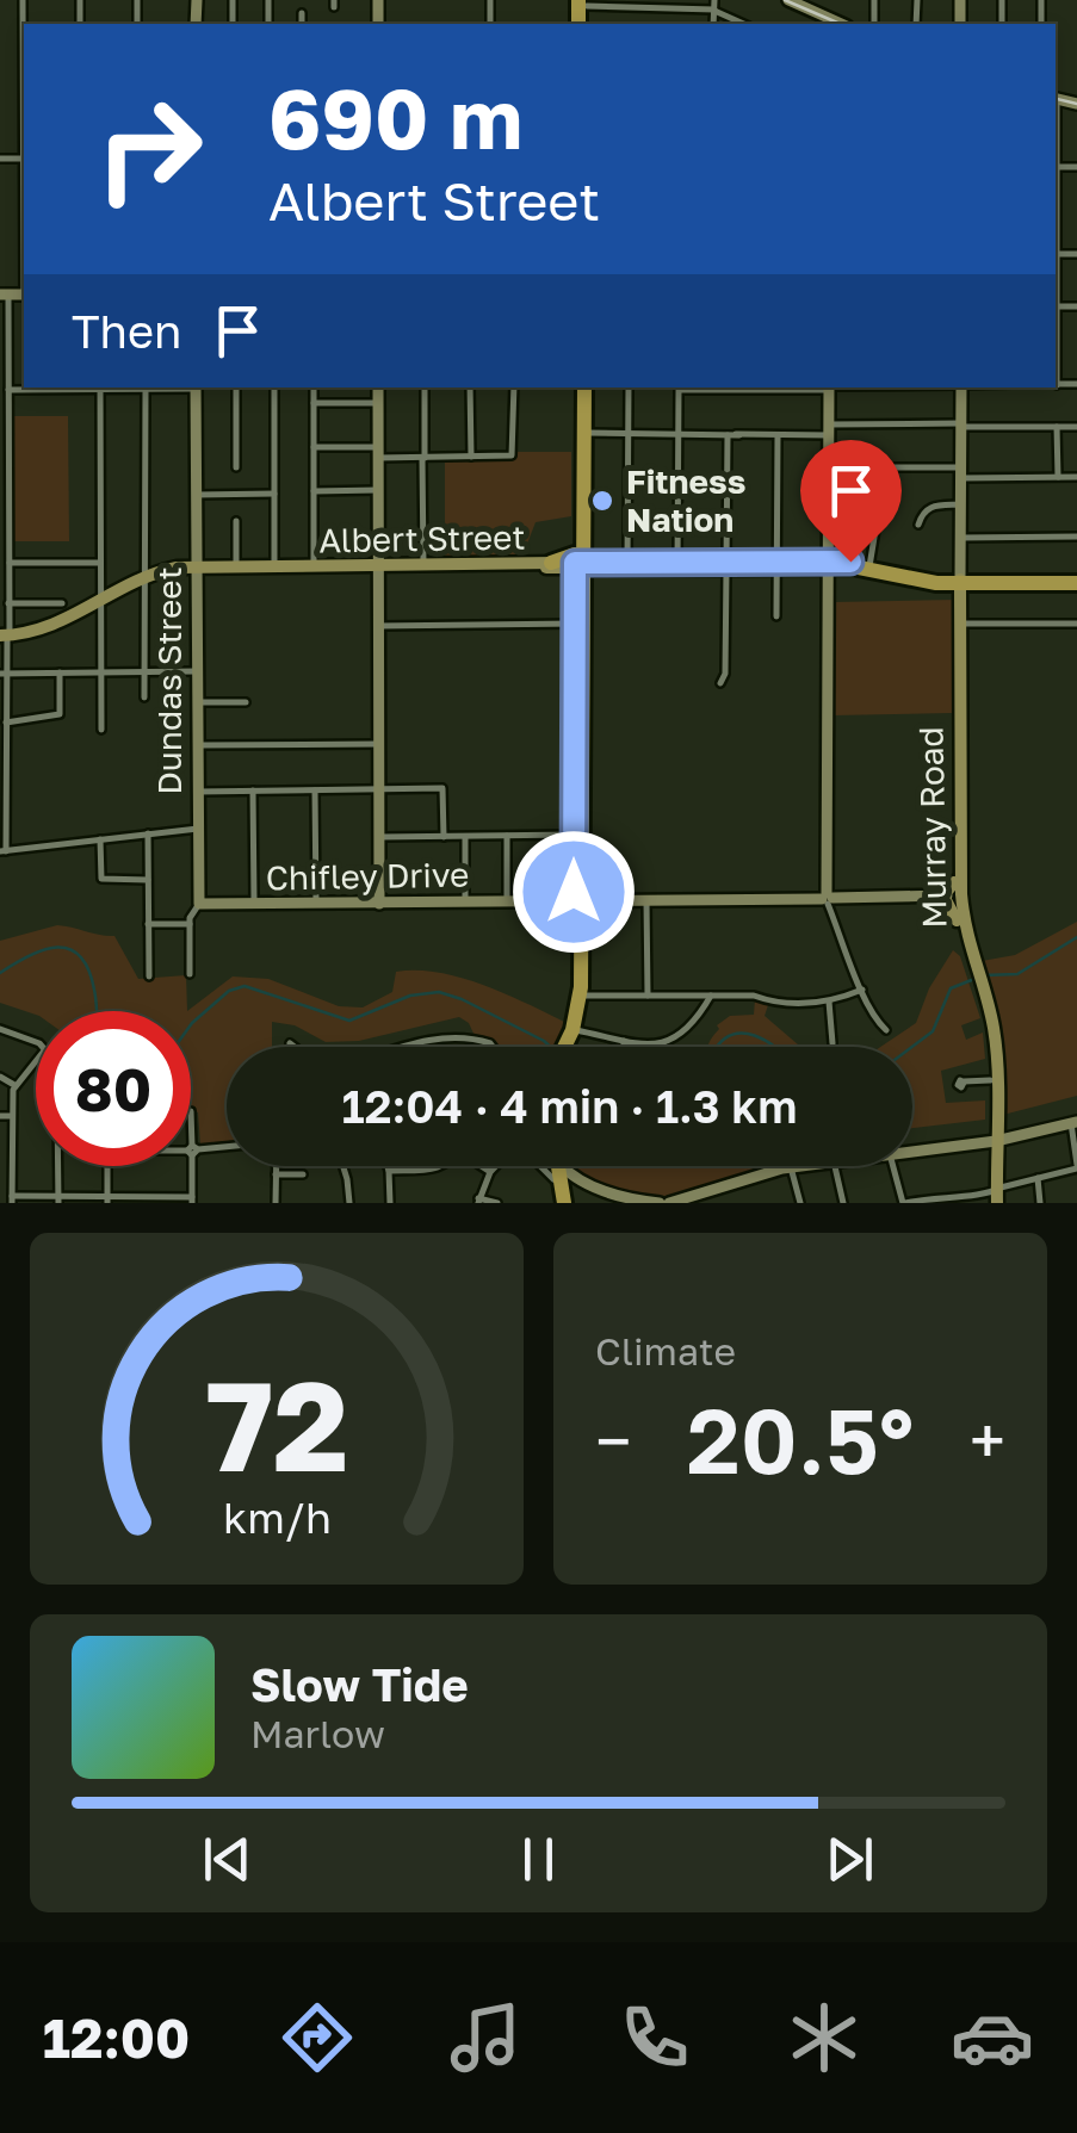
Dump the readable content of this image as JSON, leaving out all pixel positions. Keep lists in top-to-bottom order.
{
  "streets": {
    "main road": ["Albert Street", "Murray Road"],
    "street": ["Dundas Street", "Chifley Drive"]
  },
  "crossings": [
    ["Albert Street", "Dundas Street"],
    ["Dundas Street", "Chifley Drive"],
    ["Murray Road", "Chifley Drive"]
  ],
  "places": ["Fitness Nation"],
  "page": {
    "turn": ["690 m", "Albert Street"],
    "then": "Then",
    "limit": "80",
    "trip": "12:04 · 4 min · 1.3 km",
    "tile": "Climate",
    "heat": ["−", "20.5°", "+"],
    "song": ["Slow Tide", "Marlow"],
    "tabs": "12:00",
    "gauge": ["72", "km/h"]
  }
}
